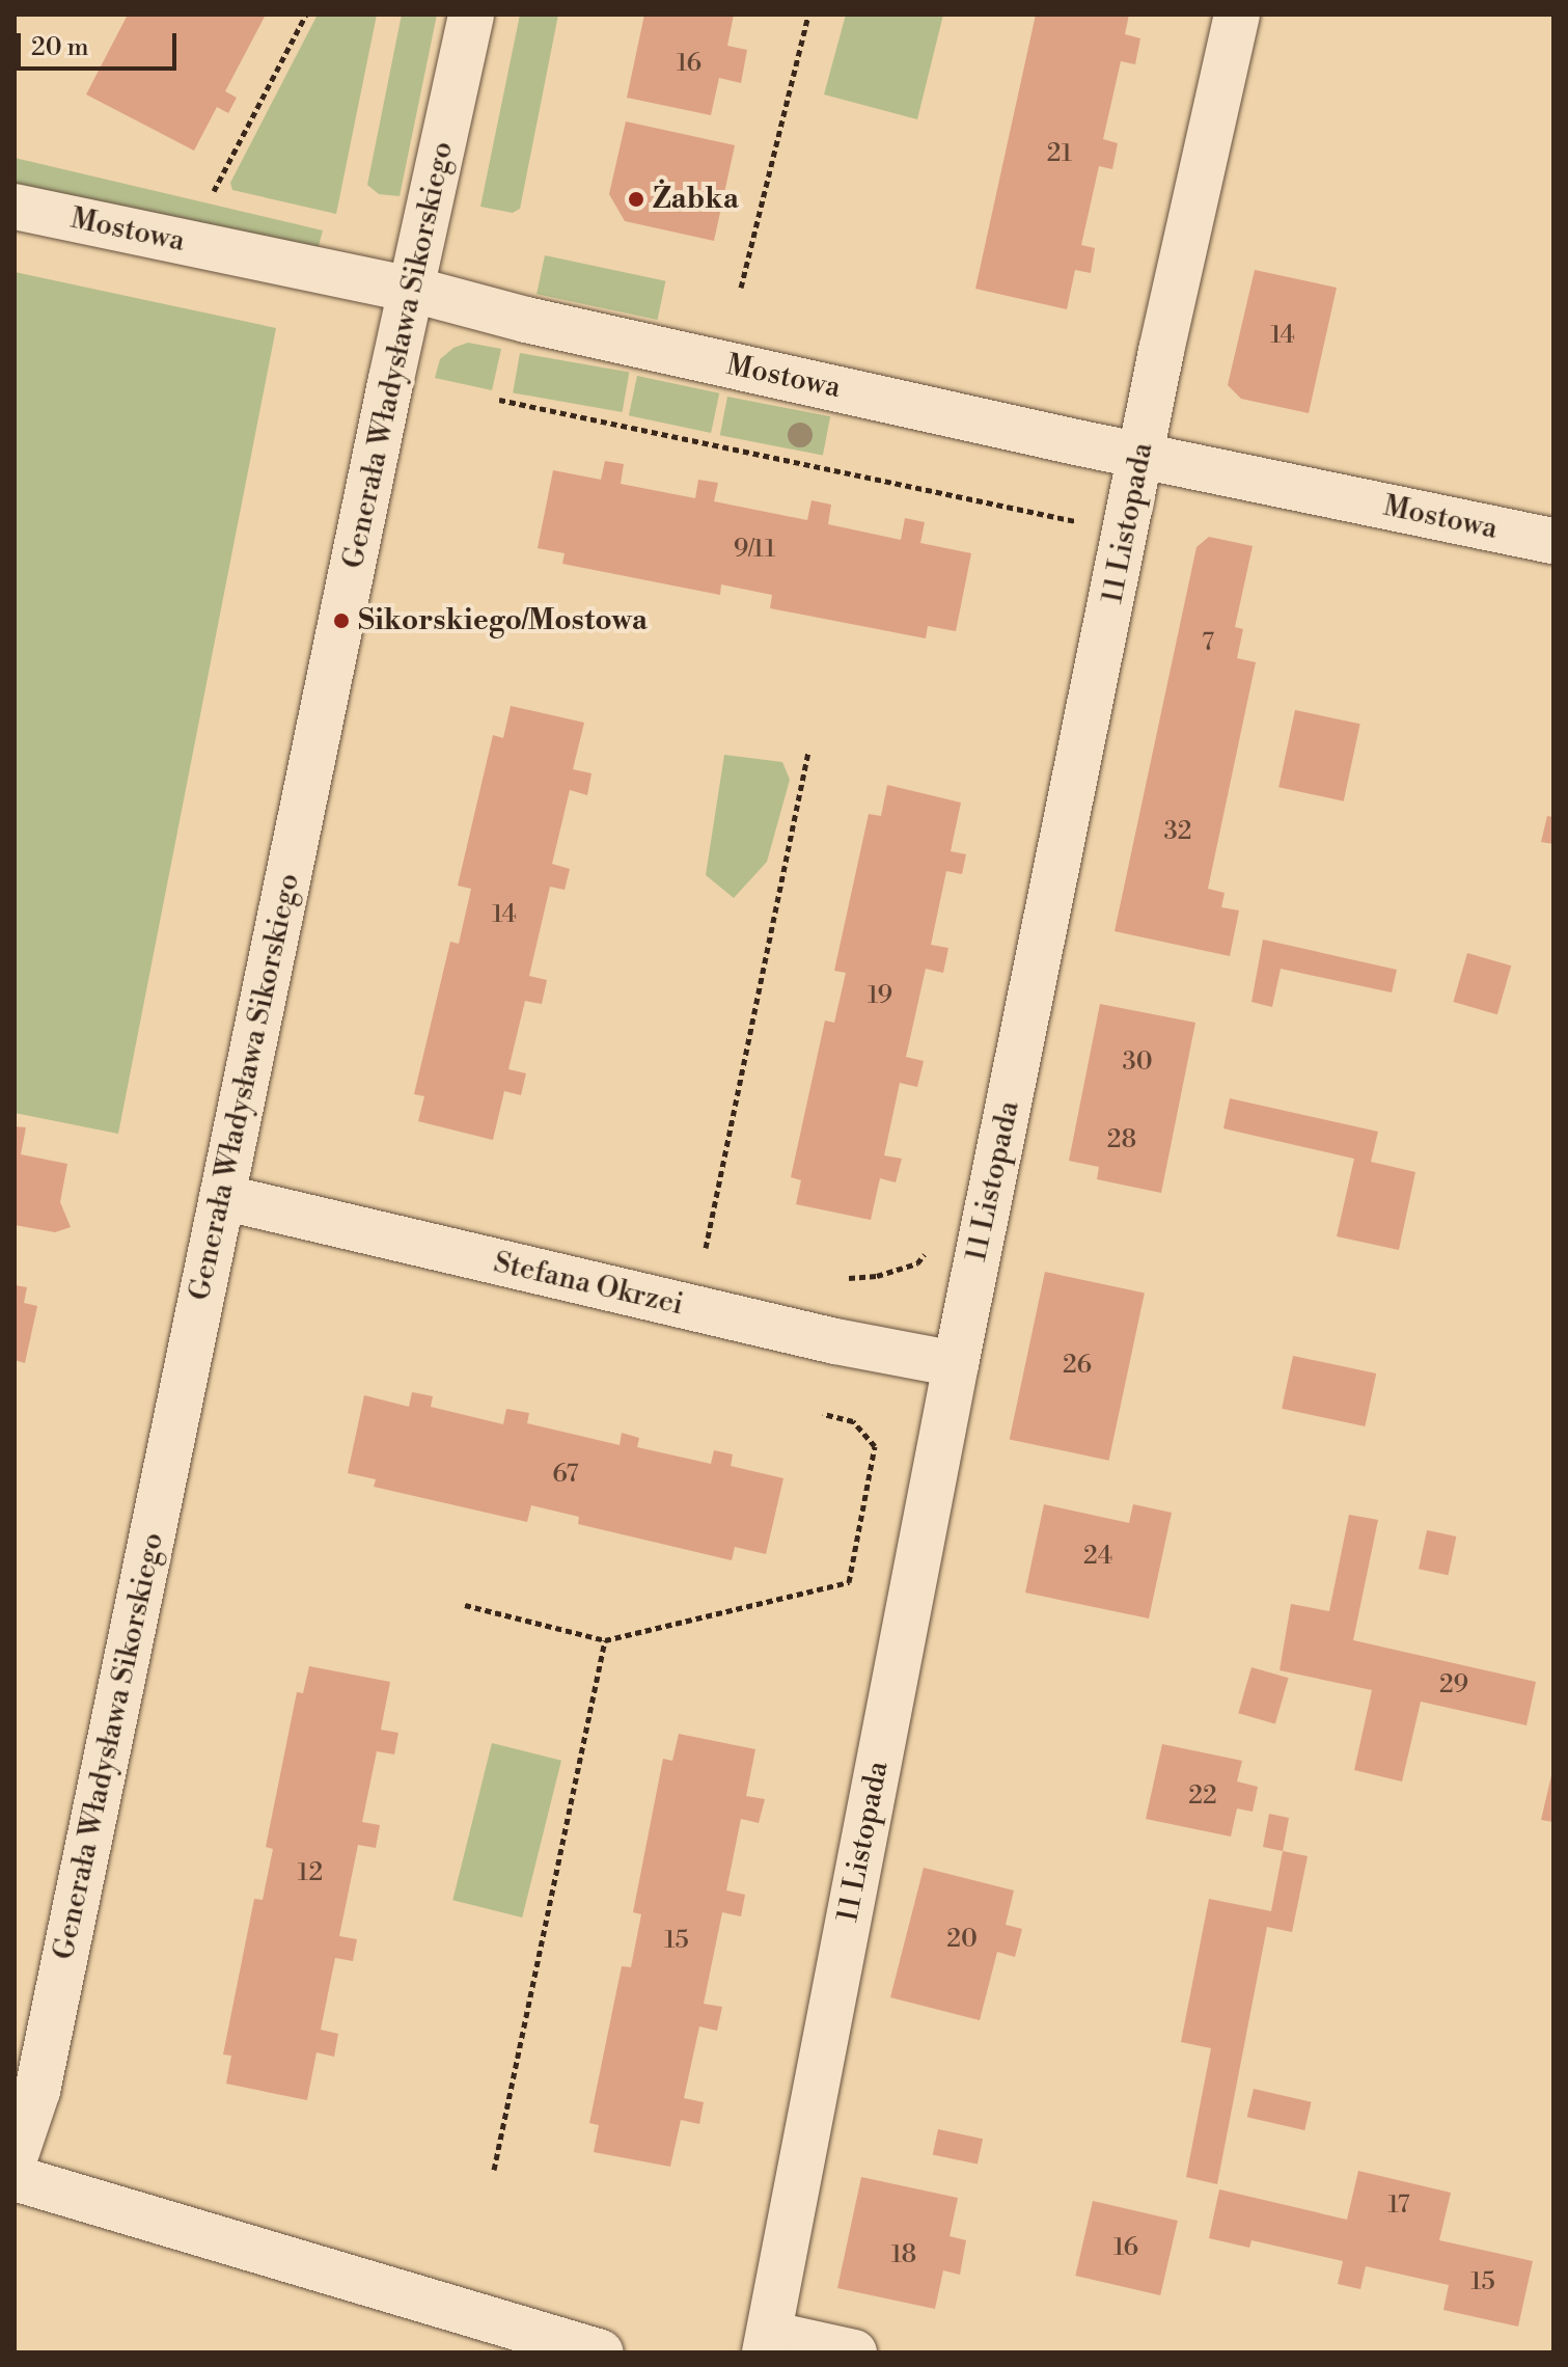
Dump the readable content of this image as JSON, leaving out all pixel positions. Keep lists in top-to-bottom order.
{
  "streets": {
    "street": [
      "Mostowa",
      "Generała Władysława Sikorskiego",
      "11 Listopada",
      "Stefana Okrzei"
    ]
  },
  "crossings": [
    ["Mostowa", "Generała Władysława Sikorskiego"],
    ["Mostowa", "11 Listopada"],
    ["Generała Władysława Sikorskiego", "Stefana Okrzei"],
    ["11 Listopada", "Stefana Okrzei"]
  ],
  "places": ["Żabka", "Sikorskiego/Mostowa"],
  "house_numbers": [
    "16",
    "21",
    "14",
    "9/11",
    "7",
    "32",
    "14",
    "19",
    "30",
    "28",
    "26",
    "67",
    "24",
    "29",
    "22",
    "12",
    "20",
    "15",
    "17",
    "16",
    "18",
    "15"
  ],
  "scale_bar": "20 m"
}
